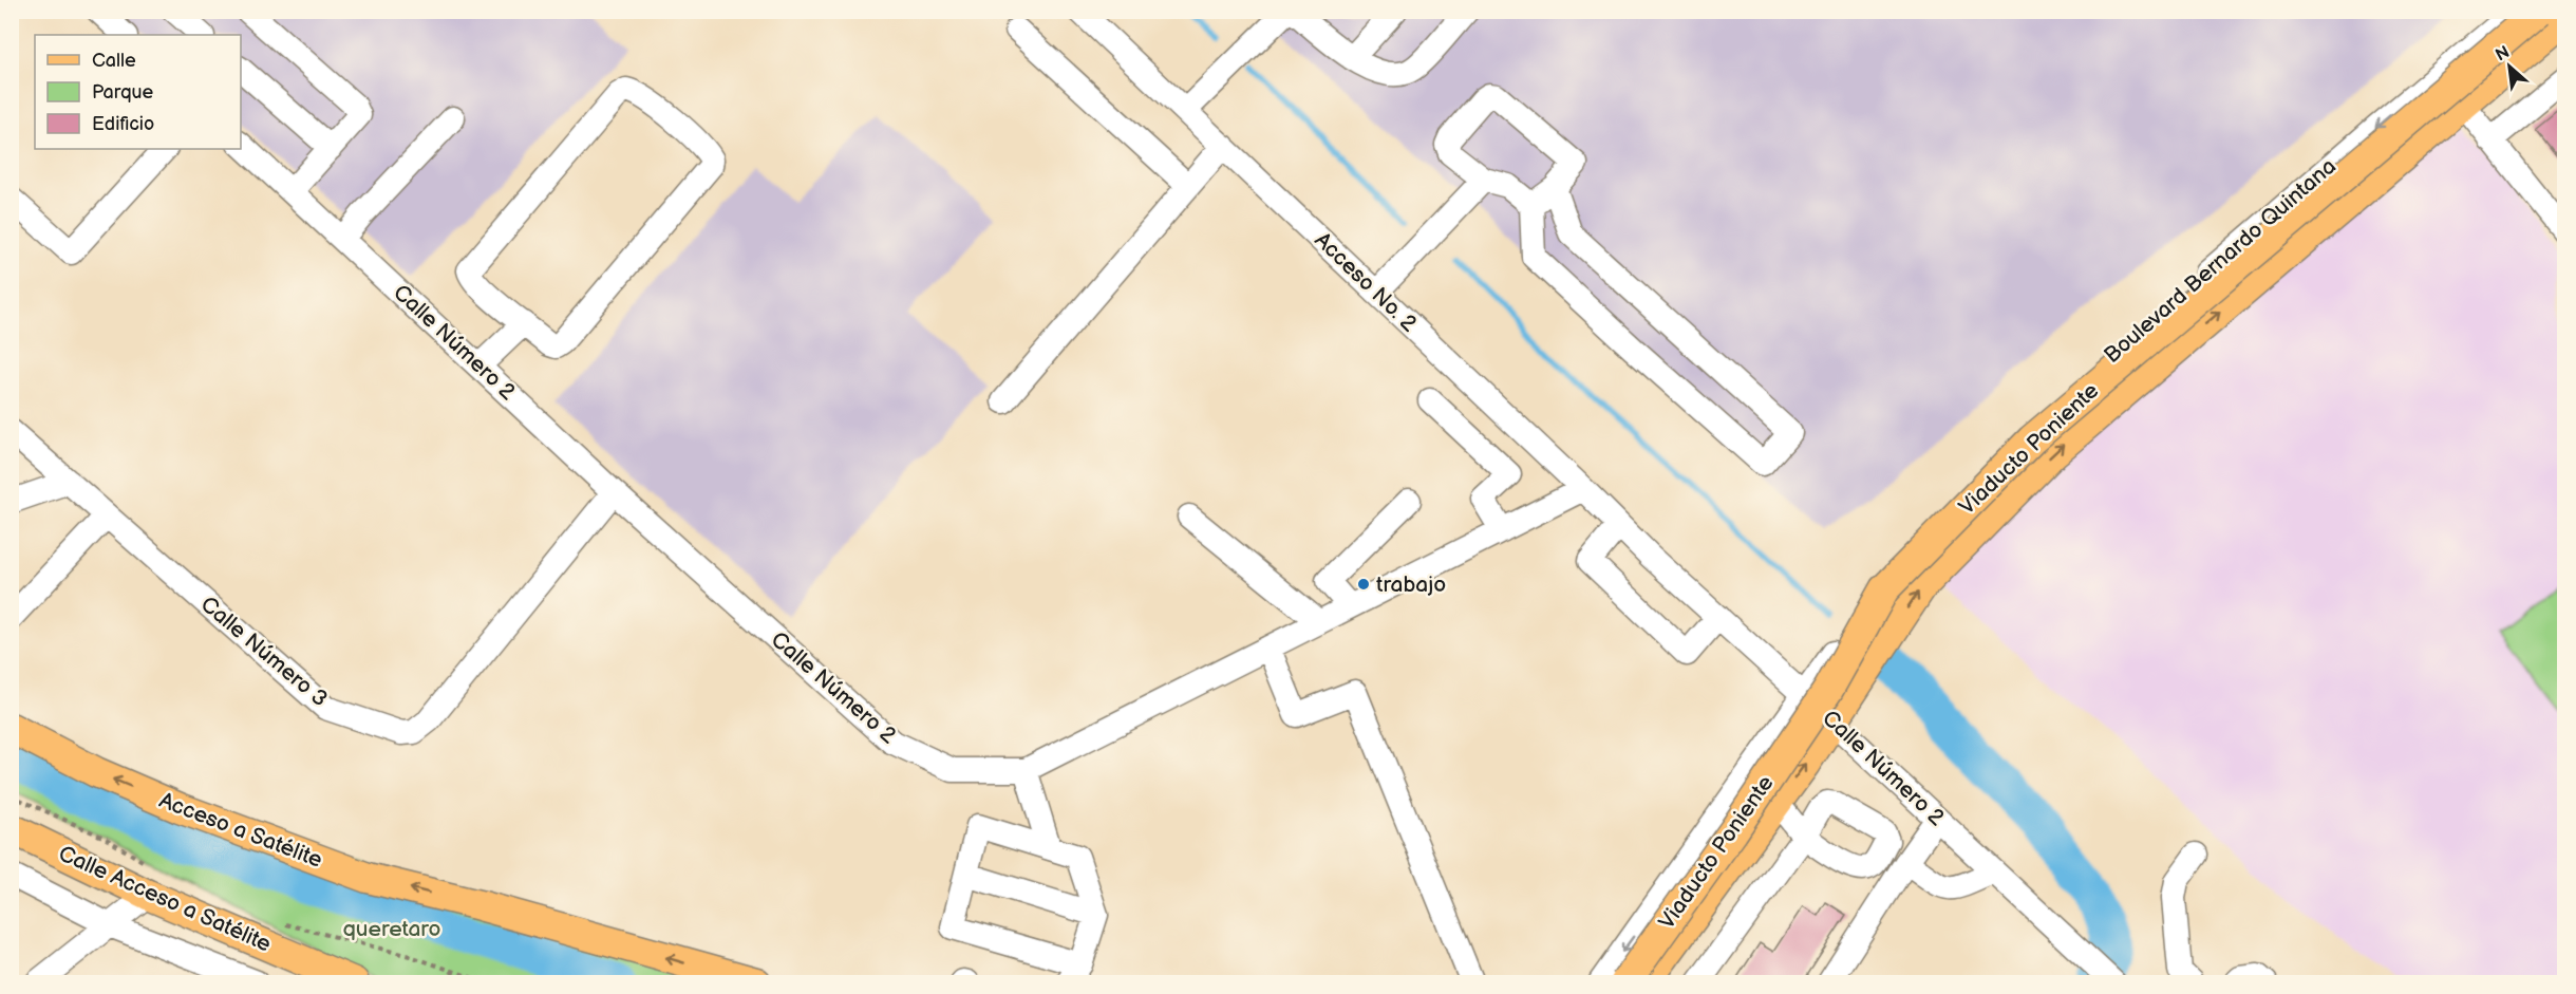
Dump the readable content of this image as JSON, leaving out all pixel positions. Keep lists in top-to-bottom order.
{
  "streets": {
    "main road": [
      "Boulevard Bernardo Quintana",
      "Viaducto Poniente",
      "Acceso a Satélite",
      "Calle Acceso a Satélite"
    ],
    "street": ["Acceso No. 2", "Calle Número 2", "Calle Número 3"]
  },
  "crossings": [
    ["Boulevard Bernardo Quintana", "Calle Número 2"],
    ["Acceso No. 2", "Calle Número 2"],
    ["Calle Número 2", "Calle Número 3"]
  ],
  "one_way": ["Acceso a Satélite"],
  "parks": ["queretaro"],
  "places": ["trabajo"],
  "legend": ["Calle", "Parque", "Edificio"],
  "north": "top left"
}
